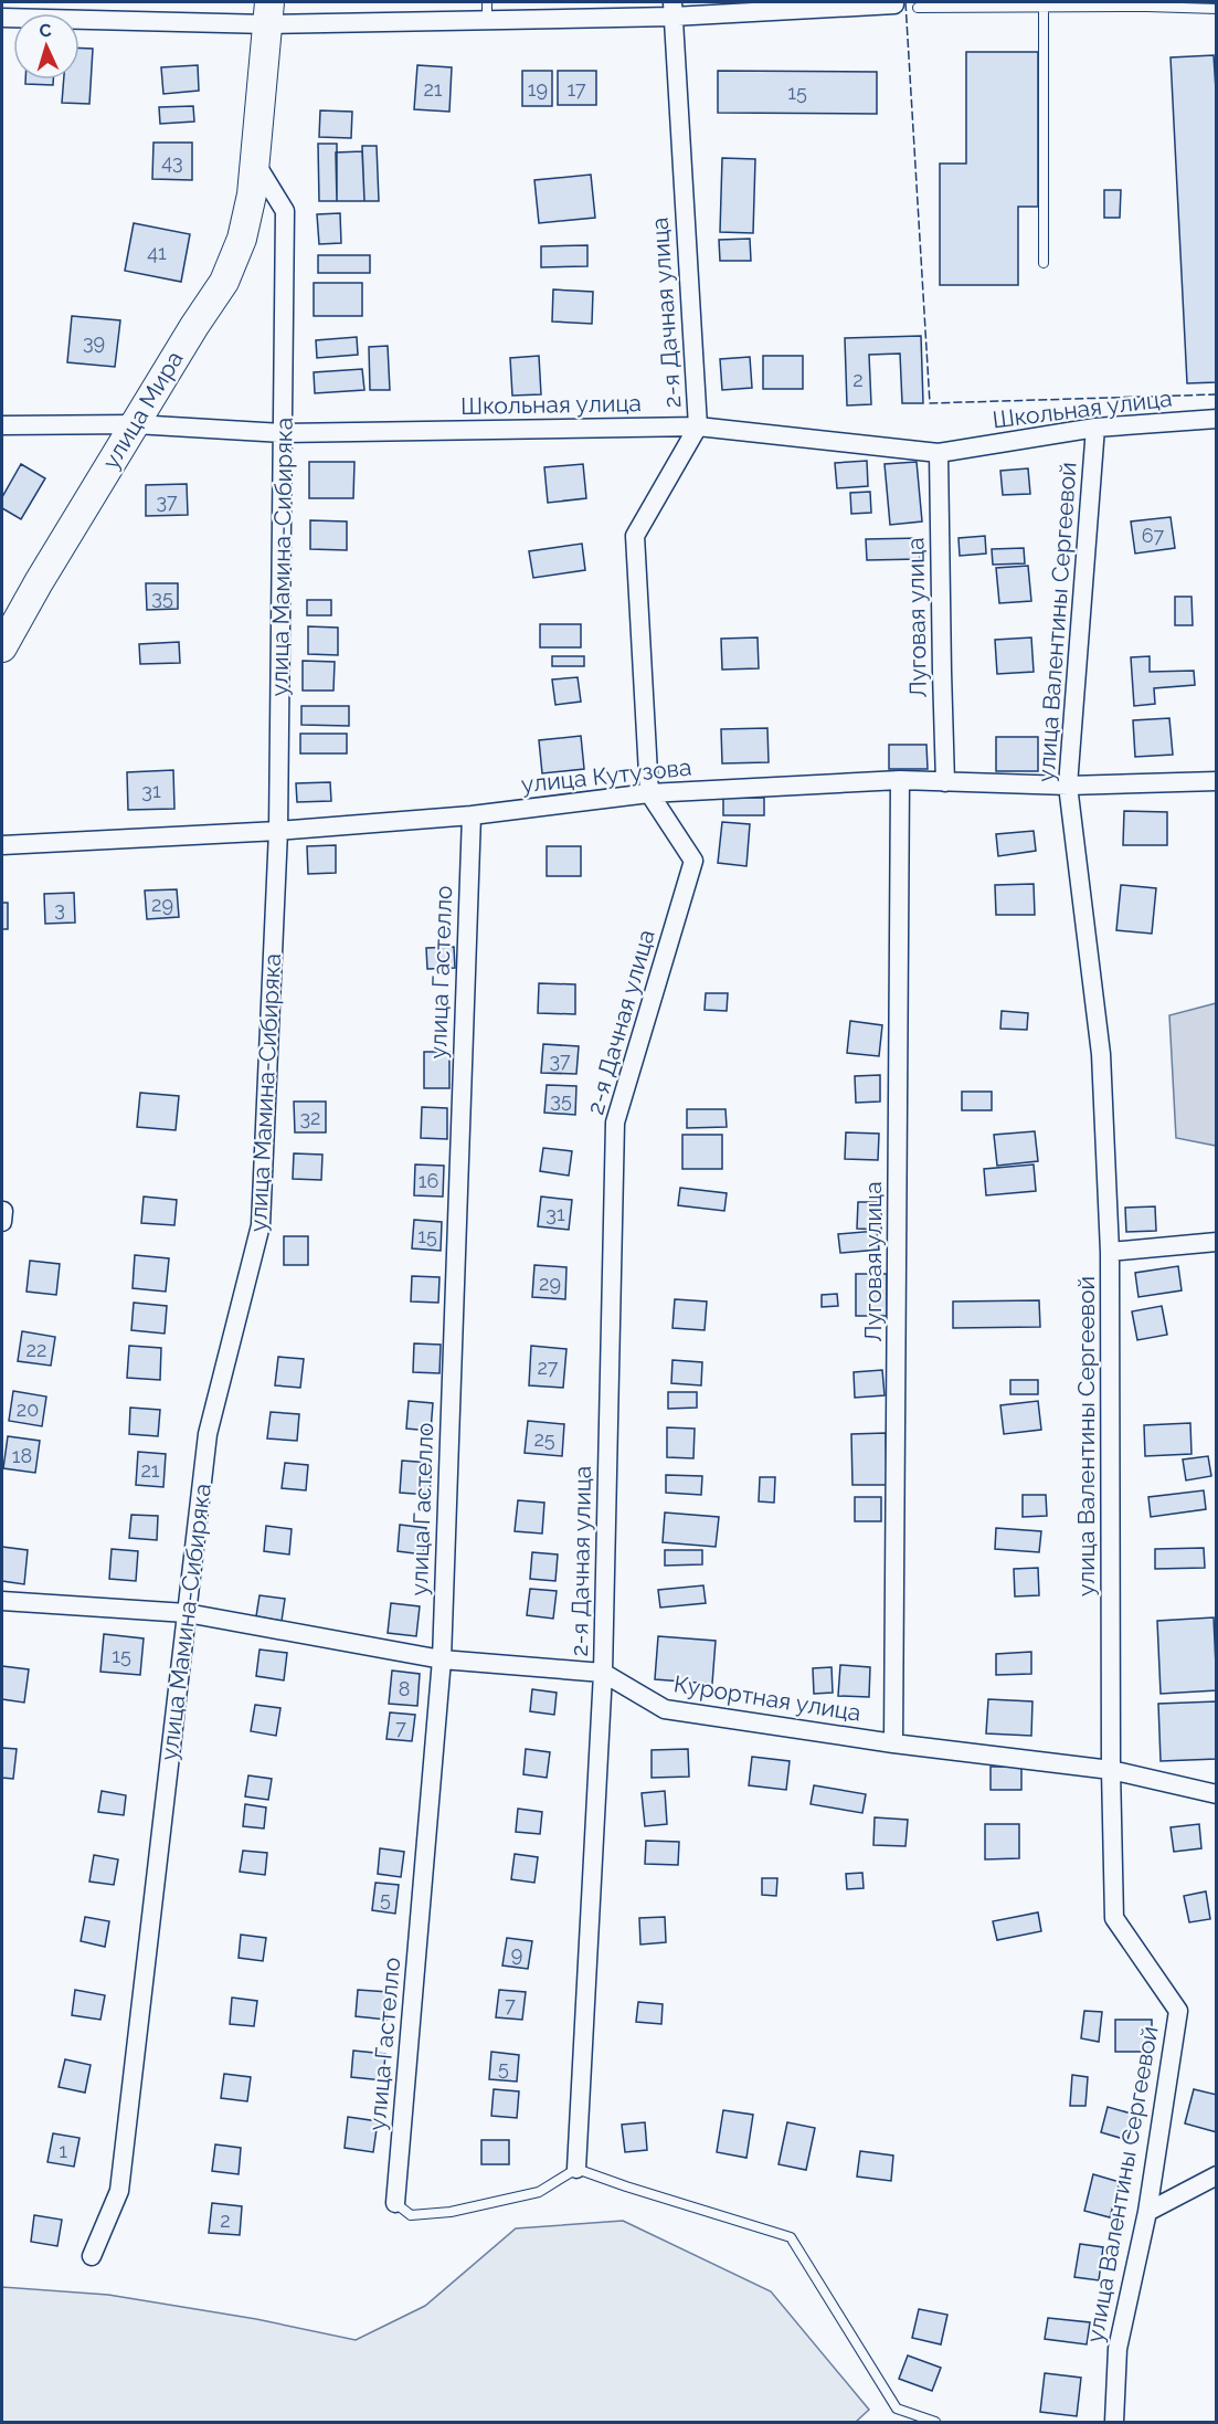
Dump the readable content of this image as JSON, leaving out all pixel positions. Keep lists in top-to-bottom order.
{
  "streets": {
    "main road": ["улица Мира"],
    "street": [
      "2-я Дачная улица",
      "Школьная улица",
      "улица Мамина-Сибиряка",
      "Луговая улица",
      "улица Валентины Сергеевой",
      "улица Кутузова",
      "улица Гастелло",
      "Курортная улица"
    ]
  },
  "crossings": [
    ["2-я Дачная улица", "Школьная улица"],
    ["2-я Дачная улица", "улица Кутузова"],
    ["2-я Дачная улица", "Курортная улица"],
    ["Школьная улица", "улица Мира"],
    ["Школьная улица", "улица Мамина-Сибиряка"],
    ["Школьная улица", "Луговая улица"],
    ["Школьная улица", "улица Валентины Сергеевой"],
    ["улица Мира", "улица Мамина-Сибиряка"],
    ["улица Мамина-Сибиряка", "улица Кутузова"],
    ["улица Мамина-Сибиряка", "Курортная улица"],
    ["Луговая улица", "улица Кутузова"],
    ["Луговая улица", "Курортная улица"],
    ["улица Валентины Сергеевой", "улица Кутузова"],
    ["улица Валентины Сергеевой", "Курортная улица"],
    ["улица Кутузова", "улица Гастелло"],
    ["улица Гастелло", "Курортная улица"]
  ],
  "house_numbers": [
    "21",
    "19",
    "17",
    "15",
    "43",
    "41",
    "39",
    "2",
    "37",
    "67",
    "35",
    "31",
    "29",
    "3",
    "37",
    "35",
    "32",
    "16",
    "31",
    "15",
    "29",
    "22",
    "27",
    "20",
    "25",
    "18",
    "21",
    "15",
    "8",
    "7",
    "5",
    "9",
    "7",
    "5",
    "1",
    "2"
  ],
  "north": "top"
}
